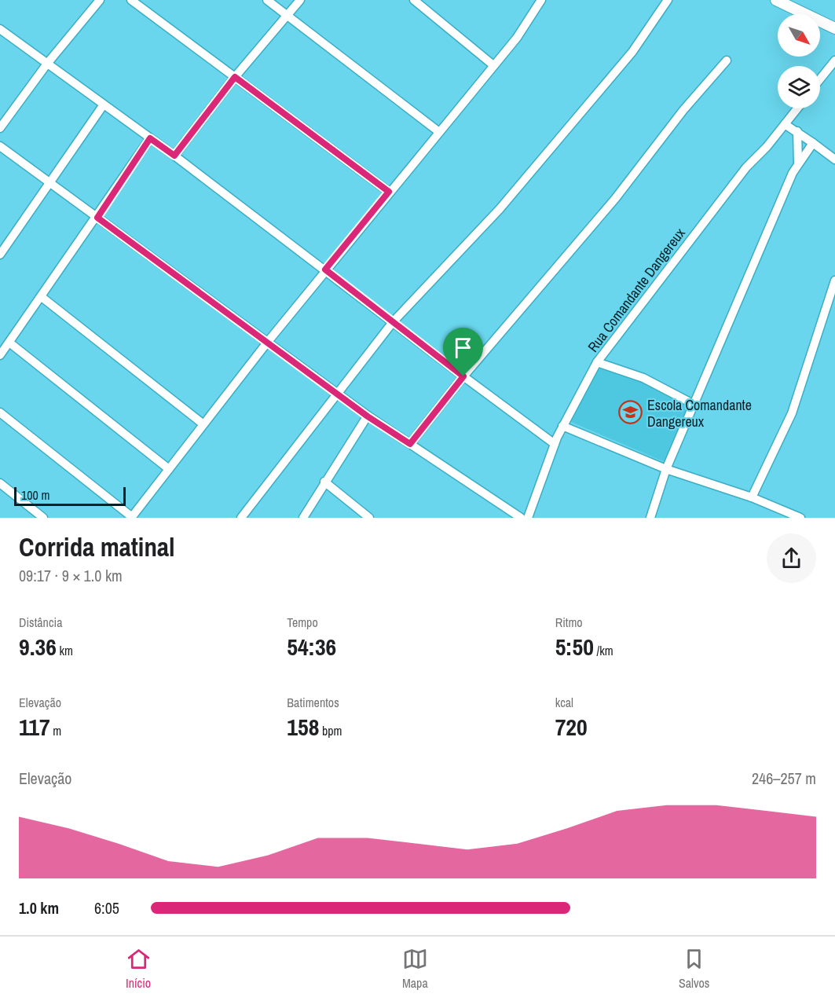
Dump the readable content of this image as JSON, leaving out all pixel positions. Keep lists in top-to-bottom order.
{
  "streets": {
    "street": ["Rua Comandante Dangereux"]
  },
  "places": {
    "school or university": ["Escola Comandante Dangereux"]
  },
  "scale_bar": "100 m",
  "north": "bottom right",
  "page": {
    "scale": "100 m",
    "heading": ["Corrida matinal", "09:17 · 9 × 1.0 km"],
    "stats": [
      ["Distância", "9.36 km"],
      ["Tempo", "54:36"],
      ["Ritmo", "5:50 /km"],
      ["Elevação", "117 m"],
      ["Batimentos", "158 bpm"],
      ["kcal", "720"]
    ],
    "chart": ["Elevação", "246–257 m"],
    "list": [
      {
        "name": "1.0 km",
        "note": "6:05"
      }
    ],
    "tabs": ["Início", "Mapa", "Salvos"]
  }
}
